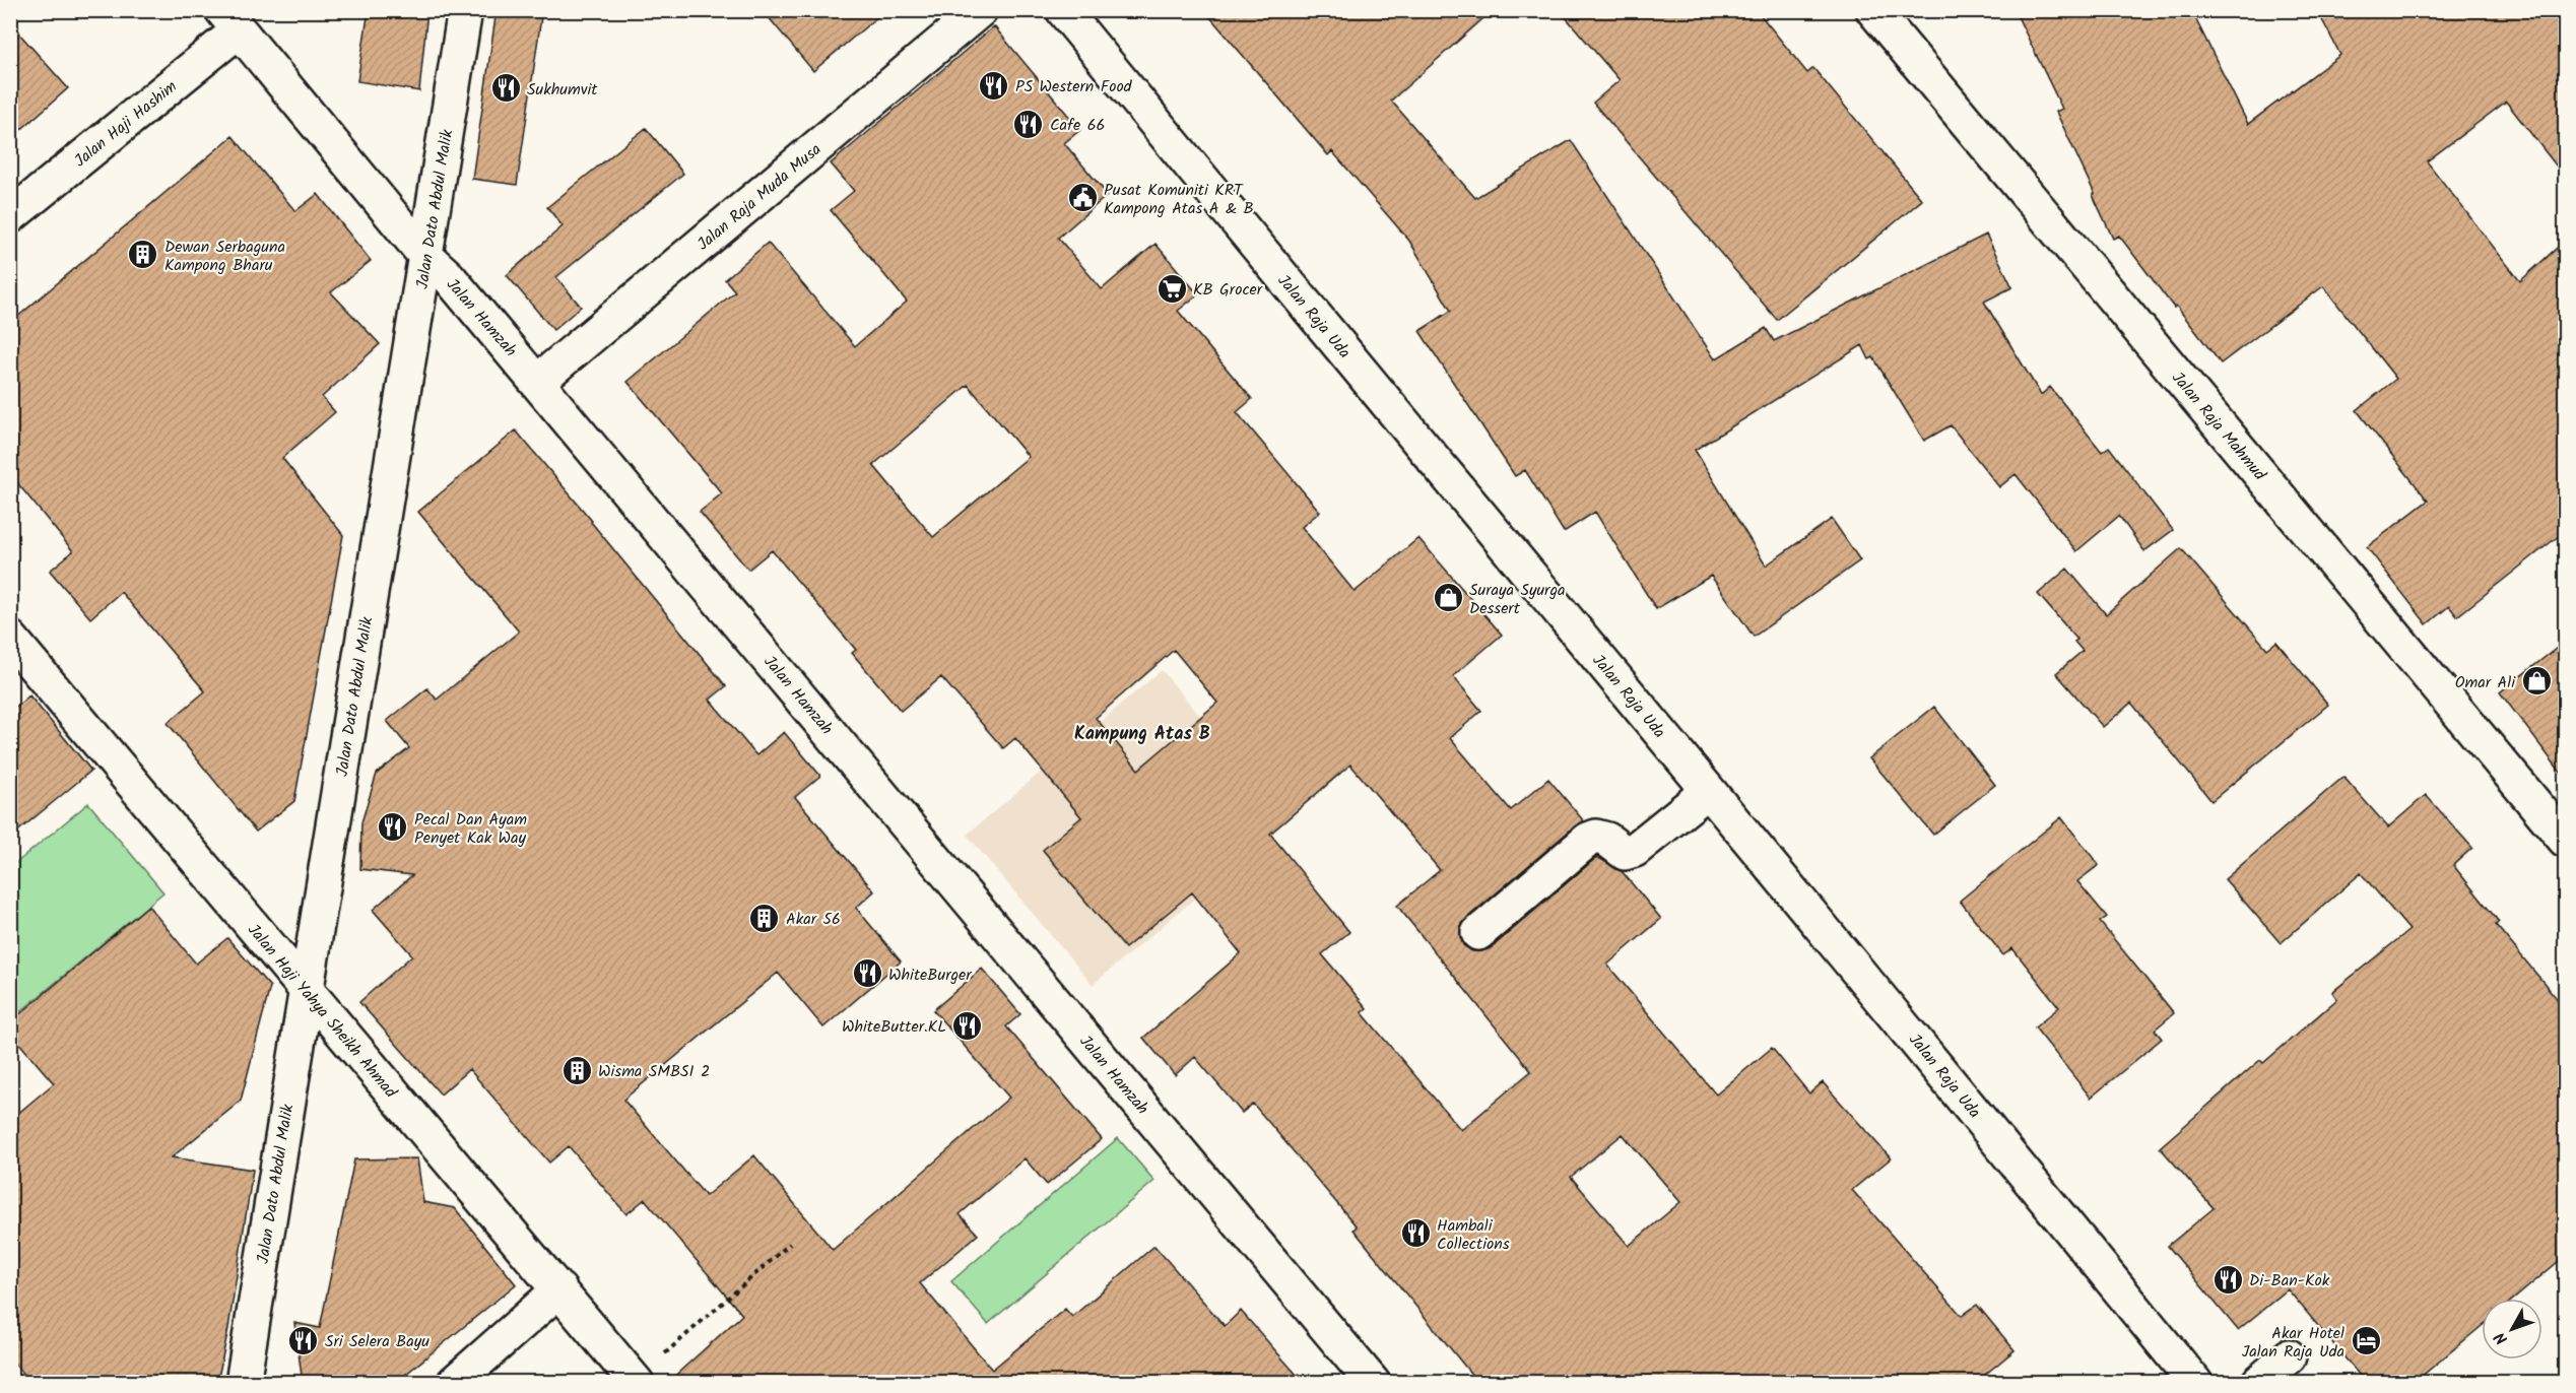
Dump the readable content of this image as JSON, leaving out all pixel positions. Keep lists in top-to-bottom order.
{
  "streets": {
    "street": [
      "Jalan Haji Hashim",
      "Jalan Raja Muda Musa",
      "Jalan Dato Abdul Malik",
      "Jalan Raja Uda",
      "Jalan Hamzah",
      "Jalan Raja Mahmud",
      "Jalan Haji Yahya Sheikh Ahmad"
    ]
  },
  "crossings": [
    ["Jalan Haji Hashim", "Jalan Hamzah"],
    ["Jalan Raja Muda Musa", "Jalan Hamzah"],
    ["Jalan Dato Abdul Malik", "Jalan Hamzah"],
    ["Jalan Dato Abdul Malik", "Jalan Haji Yahya Sheikh Ahmad"]
  ],
  "districts": ["Kampung Atas B"],
  "places": {
    "restaurant": [
      "PS Western Food",
      "Sukhumvit",
      "Cafe 66",
      "Pecal Dan Ayam Penyet Kak Way",
      "WhiteBurger",
      "WhiteButter.KL",
      "Hambali Collections",
      "Di-Ban-Kok",
      "Sri Selera Bayu"
    ],
    "public building": ["Pusat Komuniti KRT Kampong Atas A & B"],
    "building": ["Dewan Serbaguna Kampong Bharu", "Akar 56", "Wisma SMBSI 2"],
    "supermarket": ["KB Grocer"],
    "shop": ["Suraya Syurga Dessert", "Omar Ali"],
    "hotel": ["Akar Hotel Jalan Raja Uda"]
  },
  "north": "bottom left"
}
